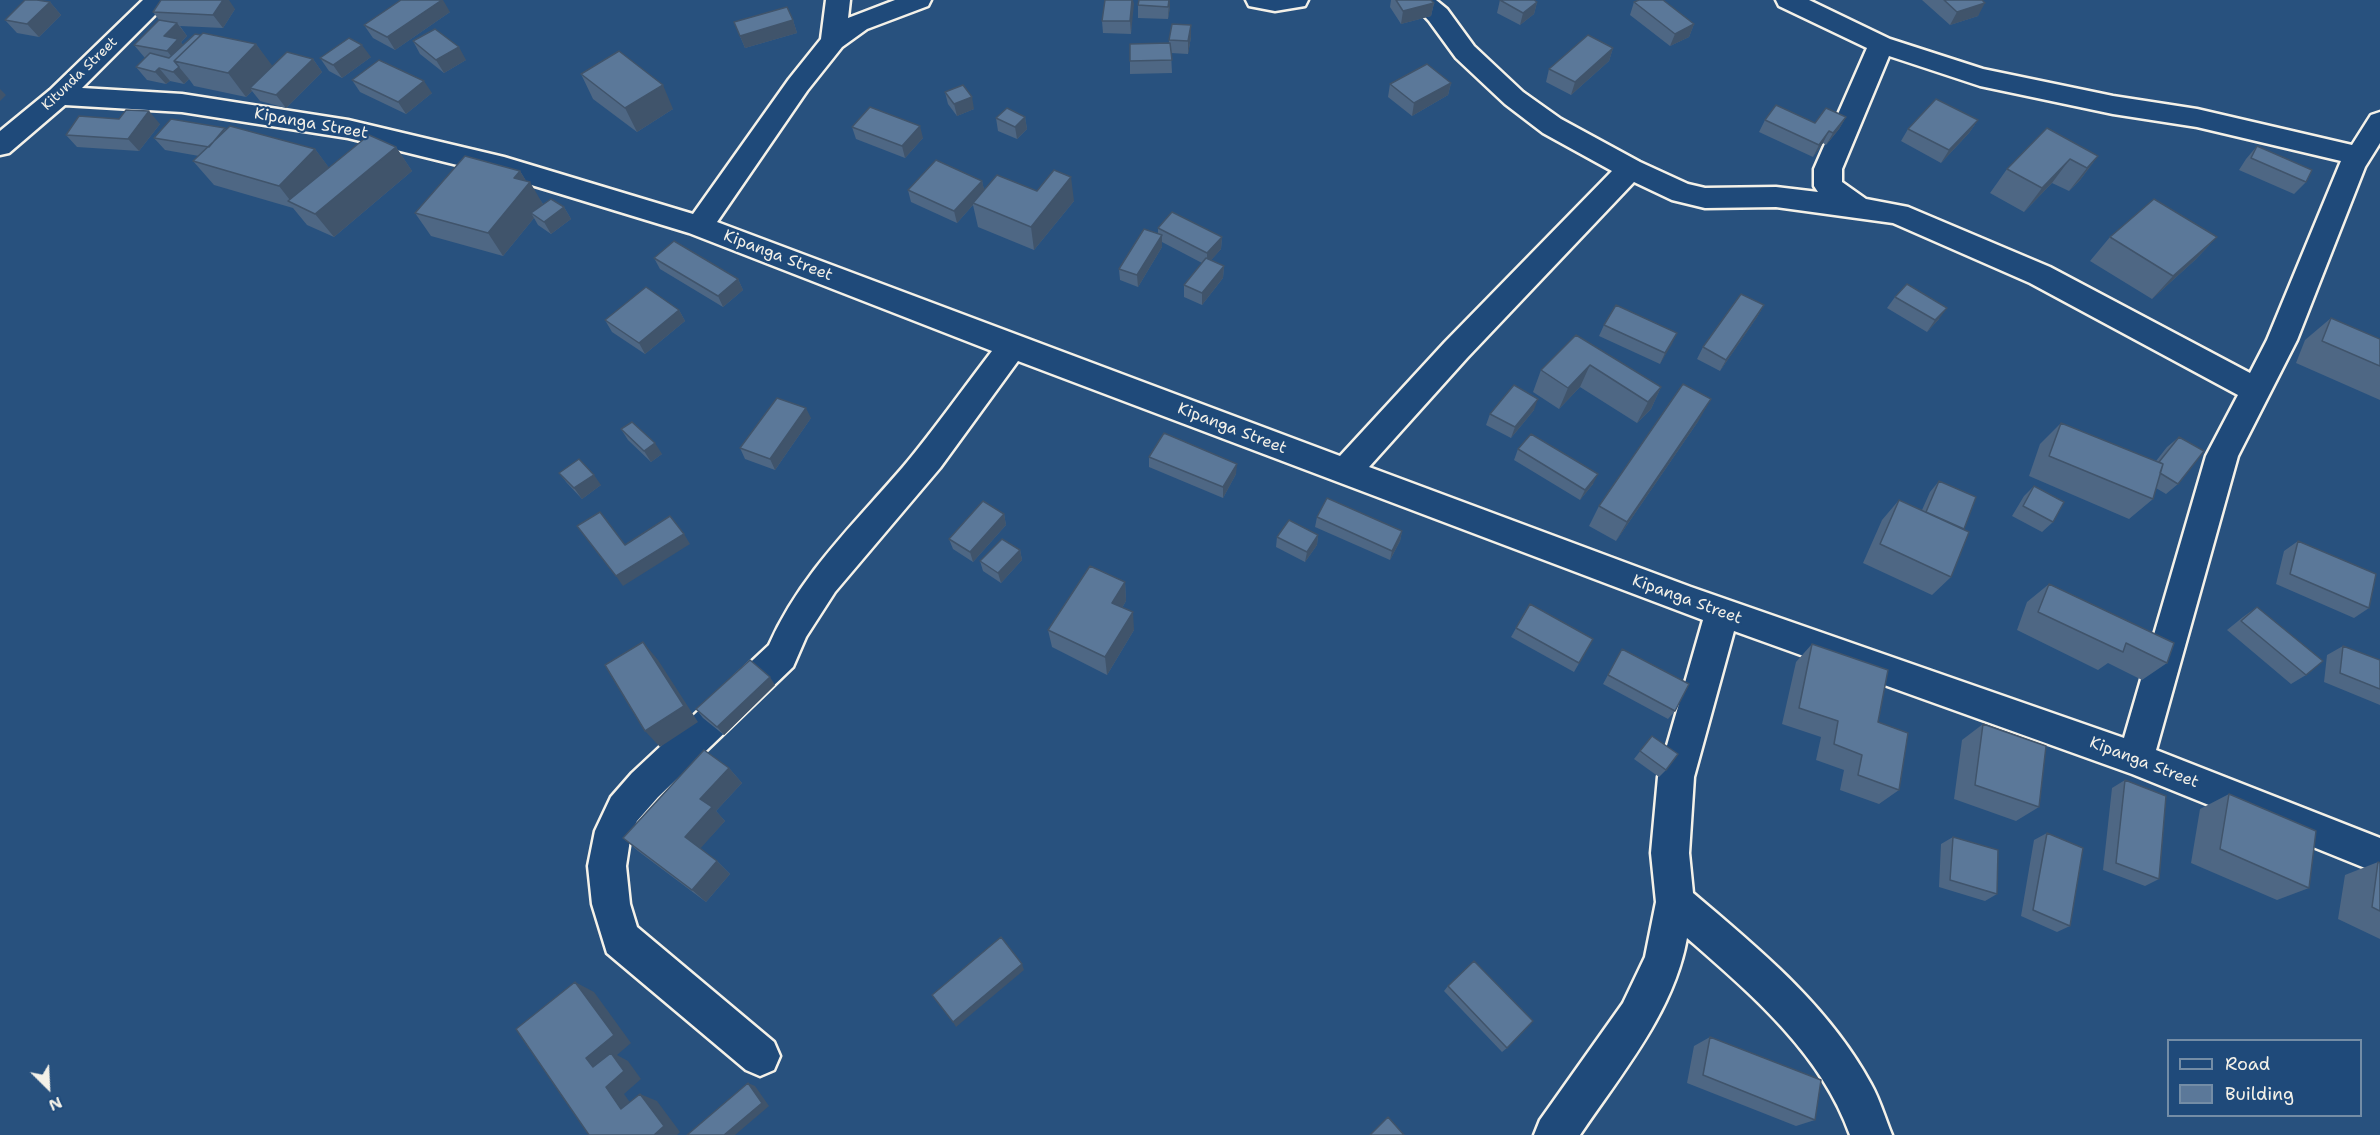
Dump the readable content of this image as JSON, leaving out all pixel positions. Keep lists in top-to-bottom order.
{
  "streets": {
    "street": ["Kitunda Street", "Kipanga Street"]
  },
  "crossings": [
    ["Kitunda Street", "Kipanga Street"]
  ],
  "legend": ["Road", "Building"],
  "north": "bottom right"
}
